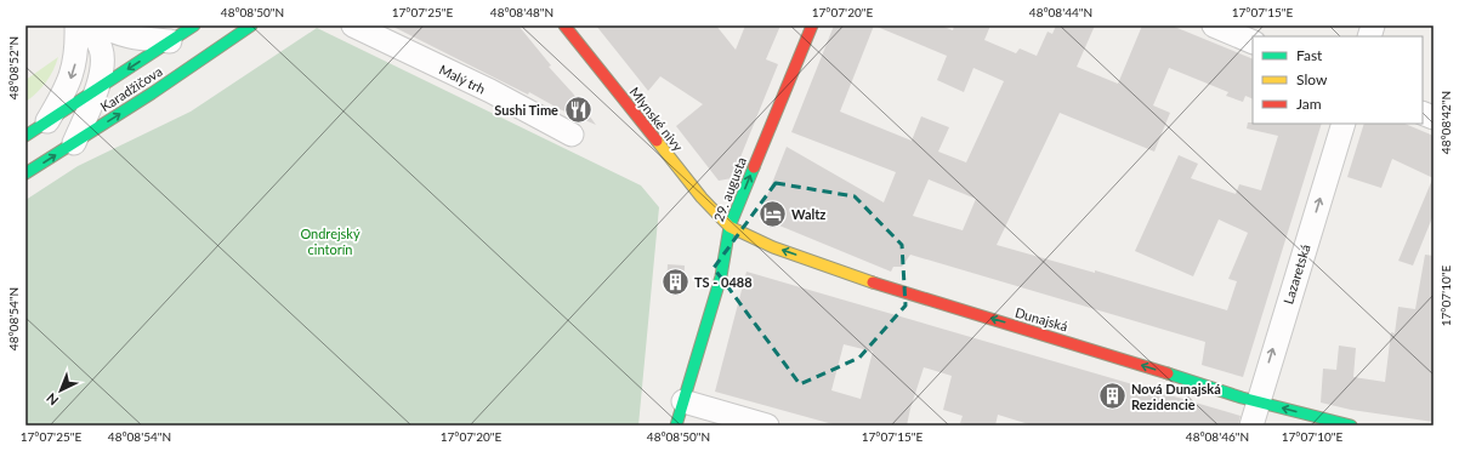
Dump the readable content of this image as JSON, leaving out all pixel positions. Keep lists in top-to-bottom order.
{
  "streets": {
    "street": [
      "Malý trh",
      "Karadžičova",
      "Mlynské nivy",
      "29. augusta",
      "Lazaretská",
      "Dunajská"
    ]
  },
  "crossings": [
    ["Mlynské nivy", "29. augusta"],
    ["Mlynské nivy", "Dunajská"],
    ["29. augusta", "Dunajská"],
    ["Lazaretská", "Dunajská"]
  ],
  "one_way": ["29. augusta", "Lazaretská", "Dunajská"],
  "parks": ["Ondrejský cintorín"],
  "places": {
    "restaurant": ["Sushi Time"],
    "hotel": ["Waltz"],
    "building": ["TS - 0488", "Nová Dunajská Rezidencie"]
  },
  "legend": ["Fast", "Slow", "Jam"],
  "north": "bottom left",
  "coordinates": [
    "48°08'50\"N",
    "17°07'25\"E",
    "48°08'48\"N",
    "17°07'20\"E",
    "48°08'44\"N",
    "17°07'15\"E",
    "48°08'52\"N",
    "48°08'42\"N",
    "17°07'10\"E",
    "48°08'54\"N",
    "48°08'46\"N"
  ]
}
